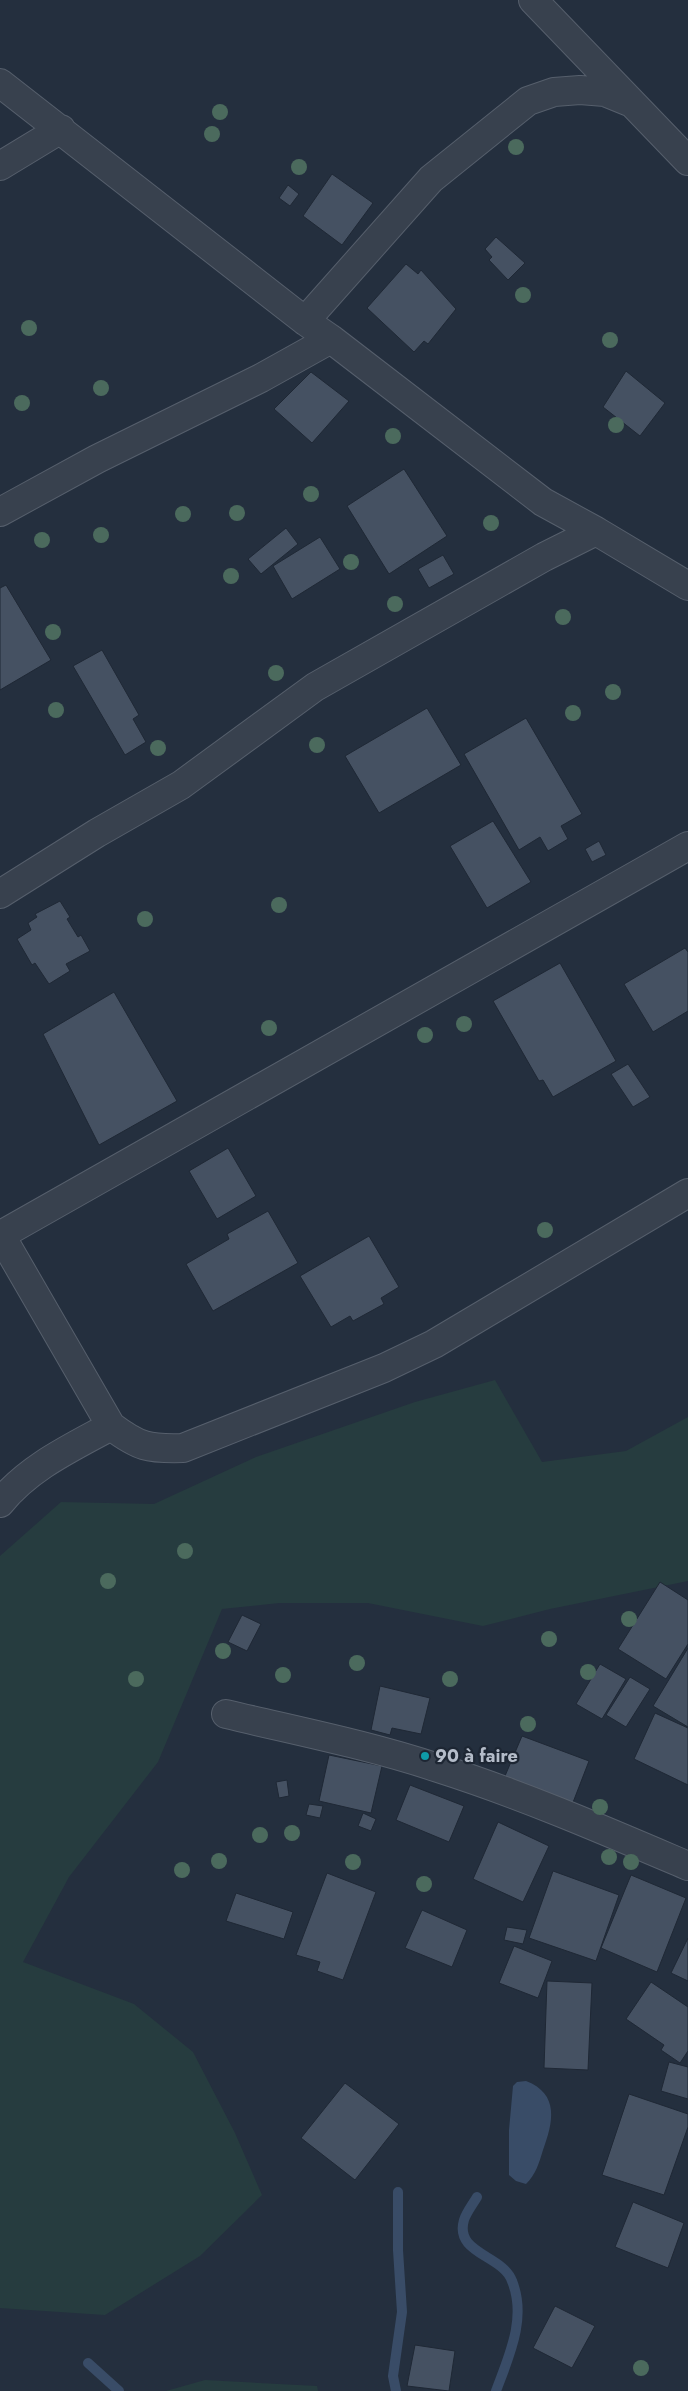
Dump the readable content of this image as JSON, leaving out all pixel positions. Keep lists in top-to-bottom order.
{
  "places": ["90 à faire"]
}
